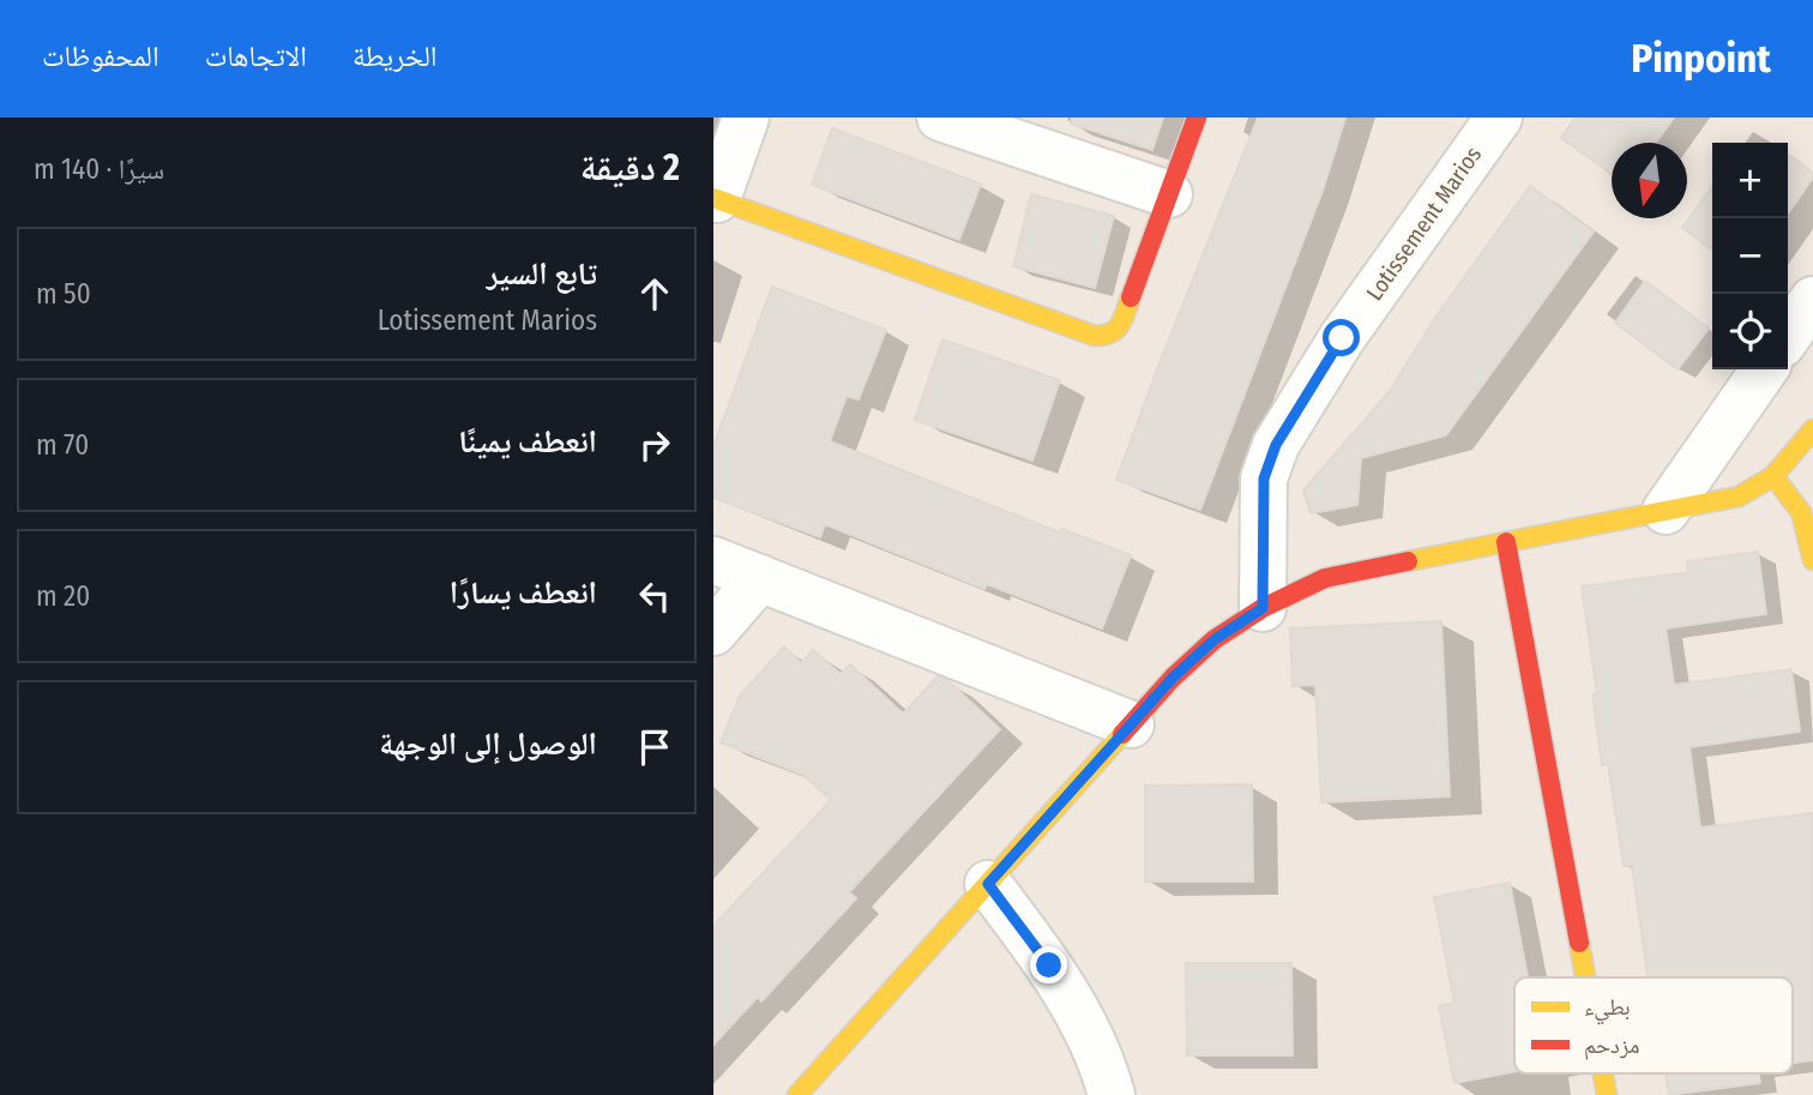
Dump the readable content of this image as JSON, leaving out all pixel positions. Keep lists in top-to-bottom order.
{
  "streets": {
    "street": ["Lotissement Marios"]
  },
  "legend": ["بطيء", "مزدحم"],
  "north": "bottom",
  "page": {
    "header": "Pinpoint",
    "nav": ["الخريطة", "الاتجاهات", "المحفوظات"],
    "heading": ["2 دقيقة", "سيرًا · 140 m"],
    "map_buttons": ["+", "−"],
    "list": [
      ["تابع السير", "Lotissement Marios", "50 m"],
      ["انعطف يمينًا", "70 m"],
      ["انعطف يسارًا", "20 m"],
      "الوصول إلى الوجهة"
    ]
  }
}
